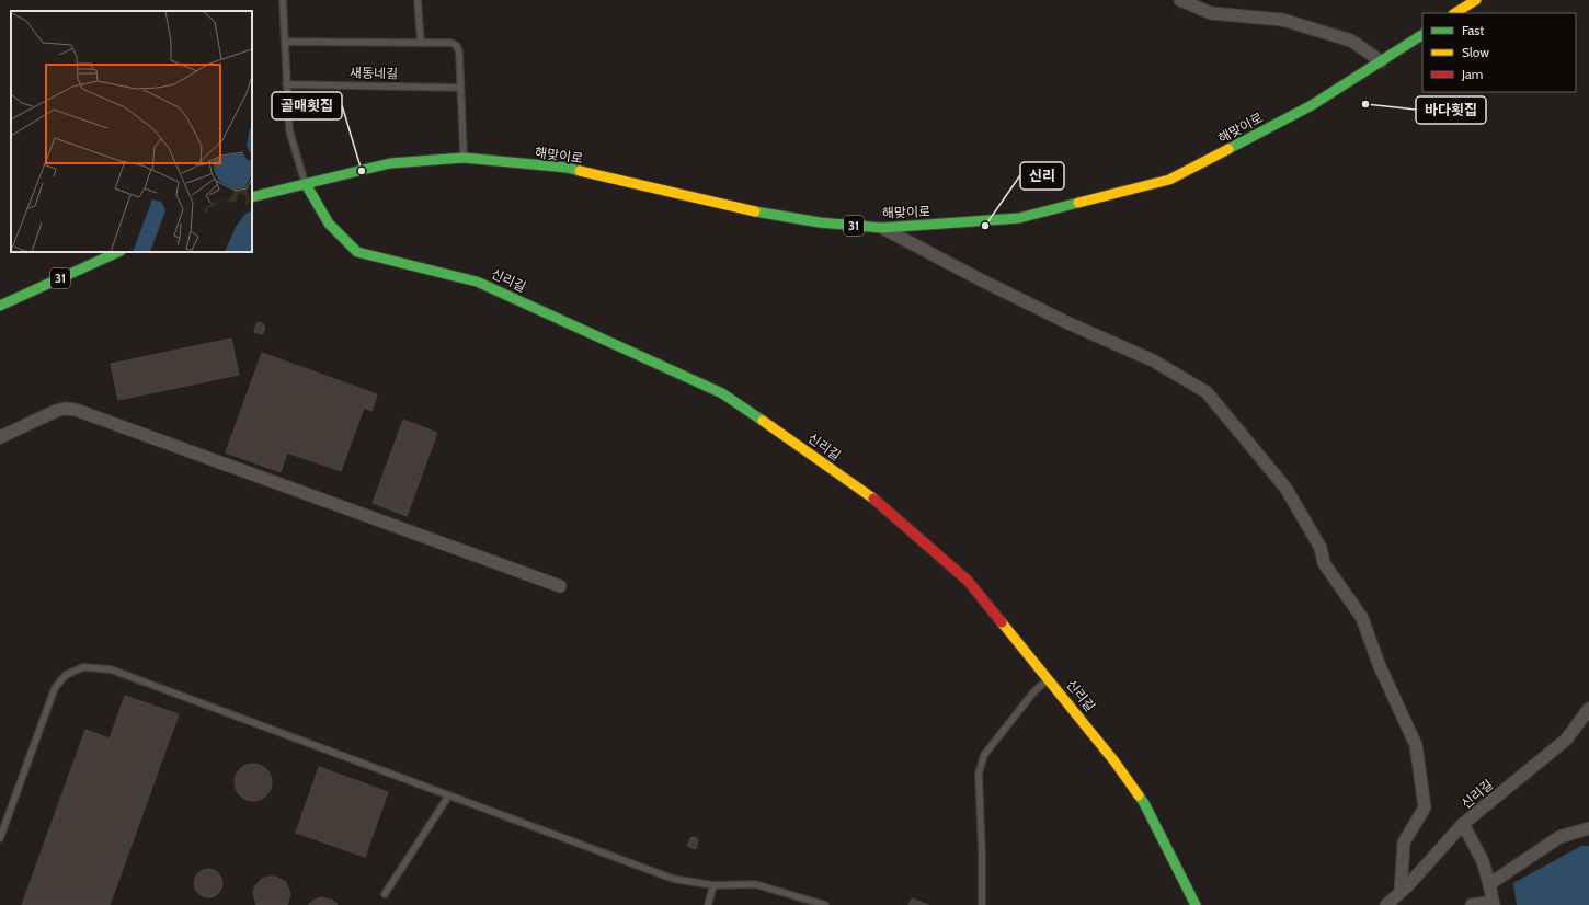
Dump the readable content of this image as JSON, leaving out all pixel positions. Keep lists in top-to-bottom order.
{
  "streets": {
    "main road": ["해맞이로", "31", "신리길"],
    "lane": ["새동네길"]
  },
  "crossings": [
    ["해맞이로", "신리길"]
  ],
  "places": ["바다횟집", "골매횟집", "신리"],
  "legend": ["Fast", "Slow", "Jam"]
}
